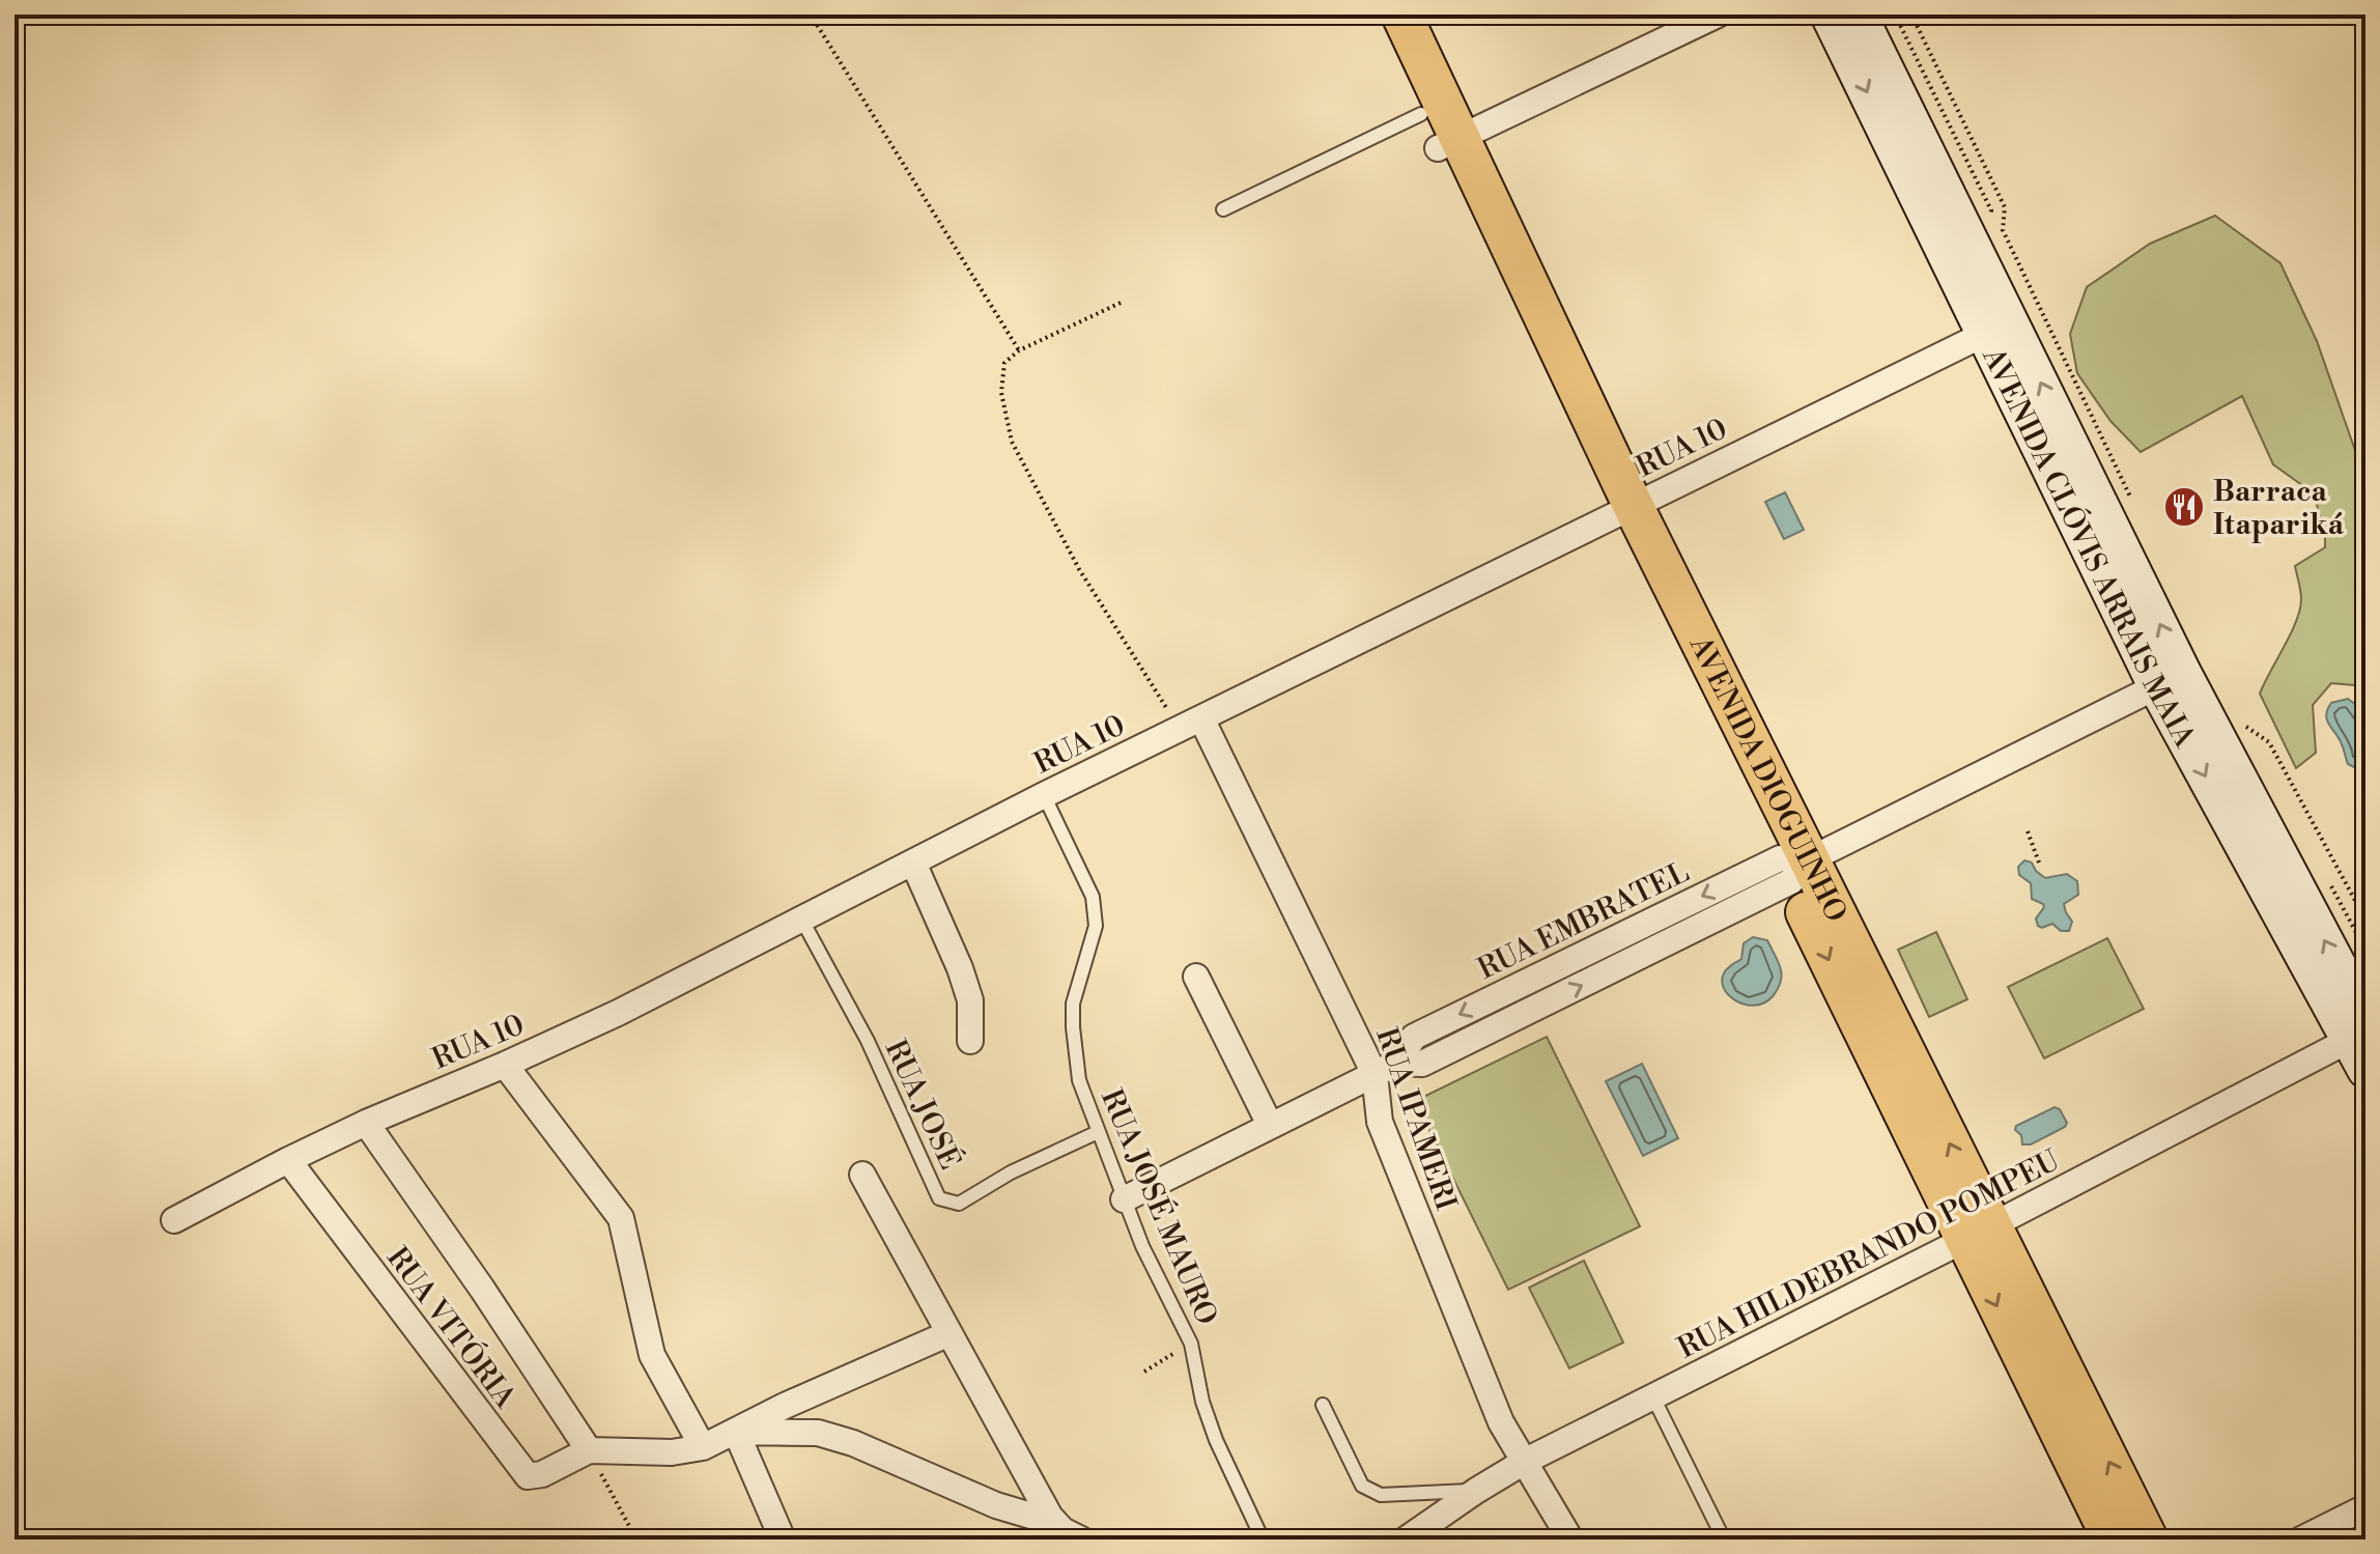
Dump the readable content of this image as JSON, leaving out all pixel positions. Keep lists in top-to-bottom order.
{
  "streets": {
    "main road": ["AVENIDA CLÓVIS ARRAIS MAIA", "AVENIDA DIOGUINHO"],
    "street": [
      "RUA 10",
      "RUA EMBRATEL",
      "RUA IPAMERI",
      "RUA HILDEBRANDO POMPEU",
      "RUA VITÓRIA"
    ],
    "lane": ["RUA JOSÉ", "RUA JOSÉ MAURO"]
  },
  "crossings": [
    ["RUA 10", "AVENIDA CLÓVIS ARRAIS MAIA"],
    ["RUA 10", "AVENIDA DIOGUINHO"],
    ["RUA 10", "RUA JOSÉ"],
    ["RUA 10", "RUA IPAMERI"],
    ["RUA 10", "RUA JOSÉ MAURO"],
    ["RUA 10", "RUA VITÓRIA"],
    ["AVENIDA CLÓVIS ARRAIS MAIA", "RUA EMBRATEL"],
    ["AVENIDA CLÓVIS ARRAIS MAIA", "RUA HILDEBRANDO POMPEU"],
    ["AVENIDA DIOGUINHO", "RUA EMBRATEL"],
    ["AVENIDA DIOGUINHO", "RUA HILDEBRANDO POMPEU"],
    ["RUA EMBRATEL", "RUA IPAMERI"],
    ["RUA EMBRATEL", "RUA JOSÉ MAURO"],
    ["RUA JOSÉ", "RUA JOSÉ MAURO"],
    ["RUA IPAMERI", "RUA HILDEBRANDO POMPEU"]
  ],
  "places": {
    "restaurant": ["Barraca Itapariká"]
  }
}
